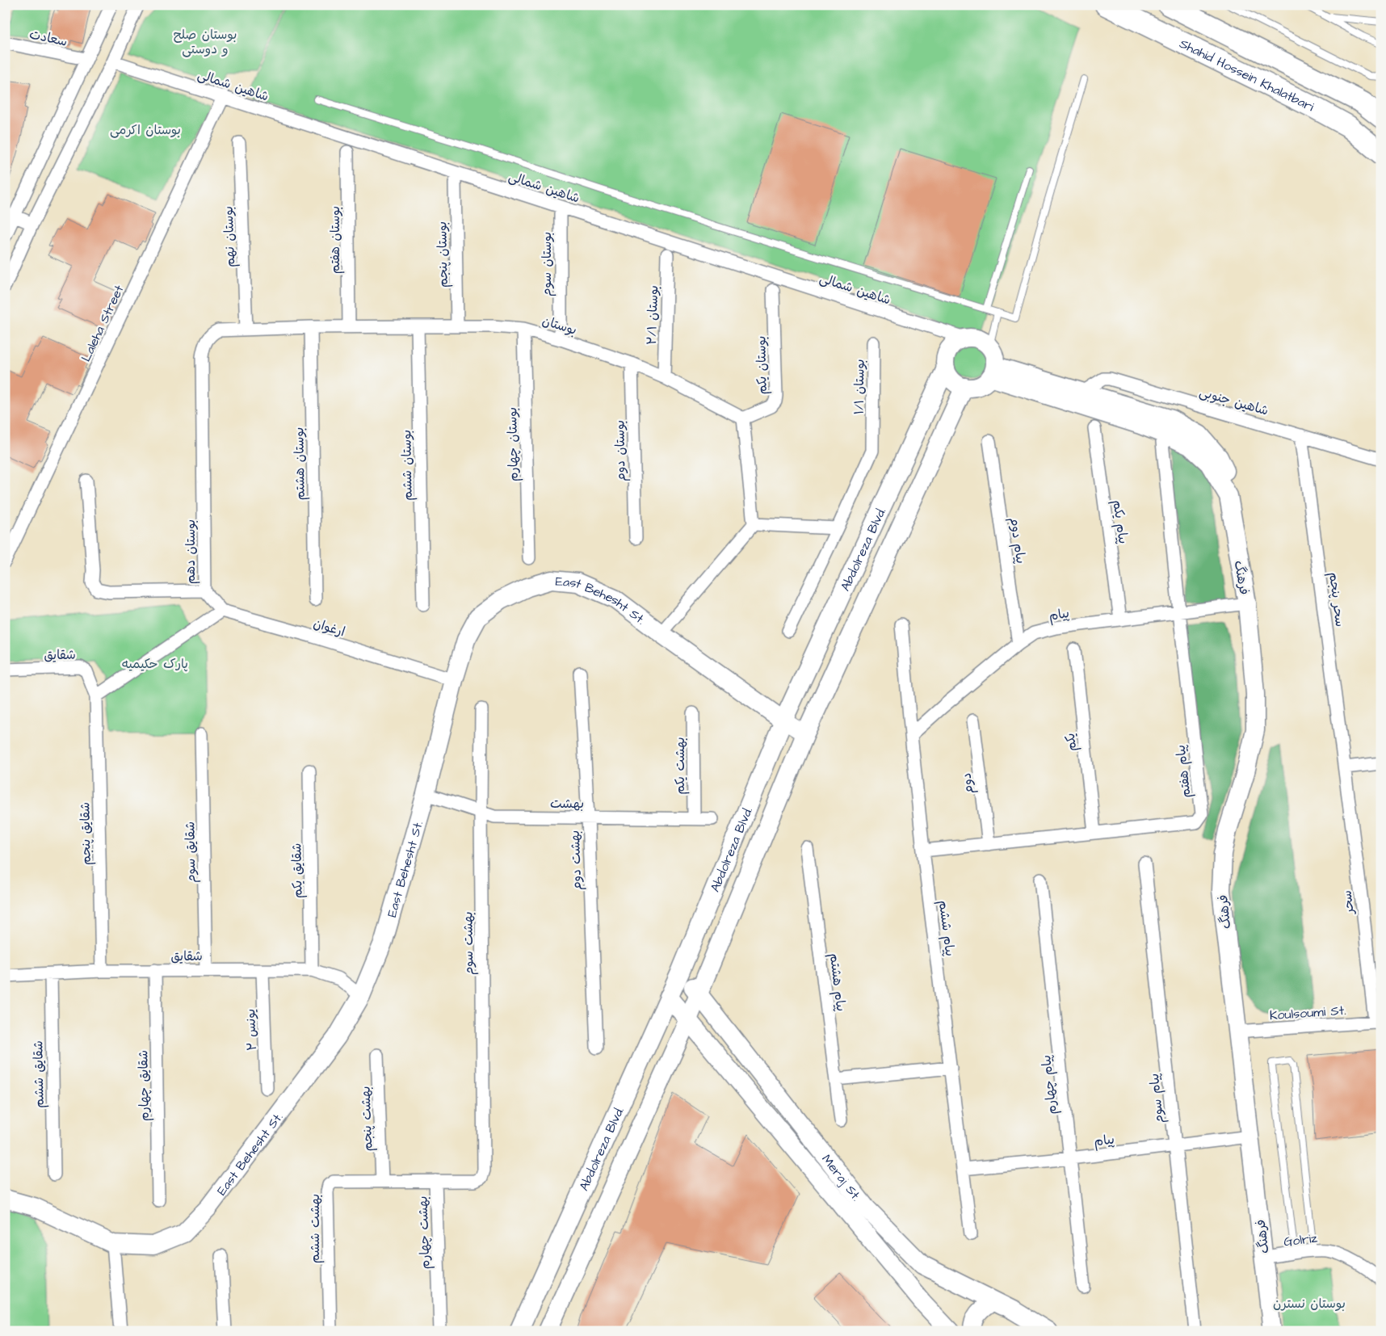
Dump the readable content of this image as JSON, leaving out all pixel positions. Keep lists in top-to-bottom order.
{
  "streets": {
    "highway": ["Shahid Hossein Khalatbari"],
    "main road": [
      "Abdolreza Blvd.",
      "فرهنگ",
      "East Behesht St.",
      "Meraj St."
    ],
    "street": [
      "سعادت",
      "شاهین شمالی",
      "بوستان نهم",
      "بوستان هفتم",
      "بوستان پنجم",
      "بوستان سوم",
      "بوستان ۲/۱",
      "Laleha Street",
      "بوستان",
      "بوستان یکم",
      "بوستان ۱/۱",
      "شاهین جنوبی",
      "بوستان چهارم",
      "بوستان دوم",
      "بوستان هشتم",
      "بوستان ششم",
      "پیام یکم",
      "پیام دوم",
      "بوستان دهم",
      "سحر پنجم",
      "پیام",
      "ارغوان",
      "شقایق",
      "یکم",
      "بهشت یکم",
      "پیام هفتم",
      "دوم",
      "بهشت",
      "شقایق پنجم",
      "شقایق سوم",
      "بهشت دوم",
      "شقایق یکم",
      "سحر",
      "پیام ششم",
      "بهشت سوم",
      "پیام هشتم",
      "Koulsoumi St.",
      "یونس ۲",
      "شقایق ششم",
      "پیام چهارم",
      "شقایق چهارم",
      "پیام سوم",
      "بهشت پنجم",
      "بهشت ششم",
      "بهشت چهارم",
      "Golriz"
    ]
  },
  "crossings": [
    ["شاهین شمالی", "Laleha Street"],
    ["شاهین شمالی", "Abdolreza Blvd."],
    ["شاهین شمالی", "فرهنگ"],
    ["بوستان نهم", "بوستان"],
    ["بوستان نهم", "بوستان دهم"],
    ["بوستان هفتم", "بوستان"],
    ["بوستان پنجم", "بوستان"],
    ["بوستان سوم", "بوستان"],
    ["بوستان ۲/۱", "بوستان"],
    ["بوستان", "بوستان یکم"],
    ["بوستان", "بوستان چهارم"],
    ["بوستان", "بوستان دوم"],
    ["بوستان", "بوستان هشتم"],
    ["بوستان", "بوستان ششم"],
    ["بوستان", "بوستان دهم"],
    ["شاهین جنوبی", "فرهنگ"],
    ["شاهین جنوبی", "سحر پنجم"],
    ["پیام یکم", "پیام"],
    ["پیام دوم", "پیام"],
    ["Abdolreza Blvd.", "فرهنگ"],
    ["Abdolreza Blvd.", "East Behesht St."],
    ["Abdolreza Blvd.", "Meraj St."],
    ["فرهنگ", "پیام"],
    ["فرهنگ", "Koulsoumi St."],
    ["فرهنگ", "Golriz"],
    ["سحر پنجم", "سحر"],
    ["East Behesht St.", "ارغوان"],
    ["East Behesht St.", "شقایق"],
    ["East Behesht St.", "بهشت"],
    ["پیام", "پیام هفتم"],
    ["پیام", "پیام ششم"],
    ["پیام", "پیام چهارم"],
    ["پیام", "پیام سوم"],
    ["شقایق", "شقایق پنجم"],
    ["شقایق", "شقایق سوم"],
    ["شقایق", "شقایق یکم"],
    ["شقایق", "یونس ۲"],
    ["شقایق", "شقایق ششم"],
    ["شقایق", "شقایق چهارم"],
    ["یکم", "پیام هفتم"],
    ["بهشت یکم", "بهشت"],
    ["پیام هفتم", "دوم"],
    ["پیام هفتم", "پیام ششم"],
    ["بهشت", "بهشت دوم"],
    ["بهشت", "بهشت سوم"],
    ["سحر", "Koulsoumi St."],
    ["بهشت سوم", "بهشت چهارم"],
    ["بهشت پنجم", "بهشت ششم"],
    ["بهشت ششم", "بهشت چهارم"]
  ],
  "parks": [
    "بوستان صلح و دوستی",
    "بوستان اکرمی",
    "پارک حکیمیه",
    "بوستان نسترن"
  ]
}
